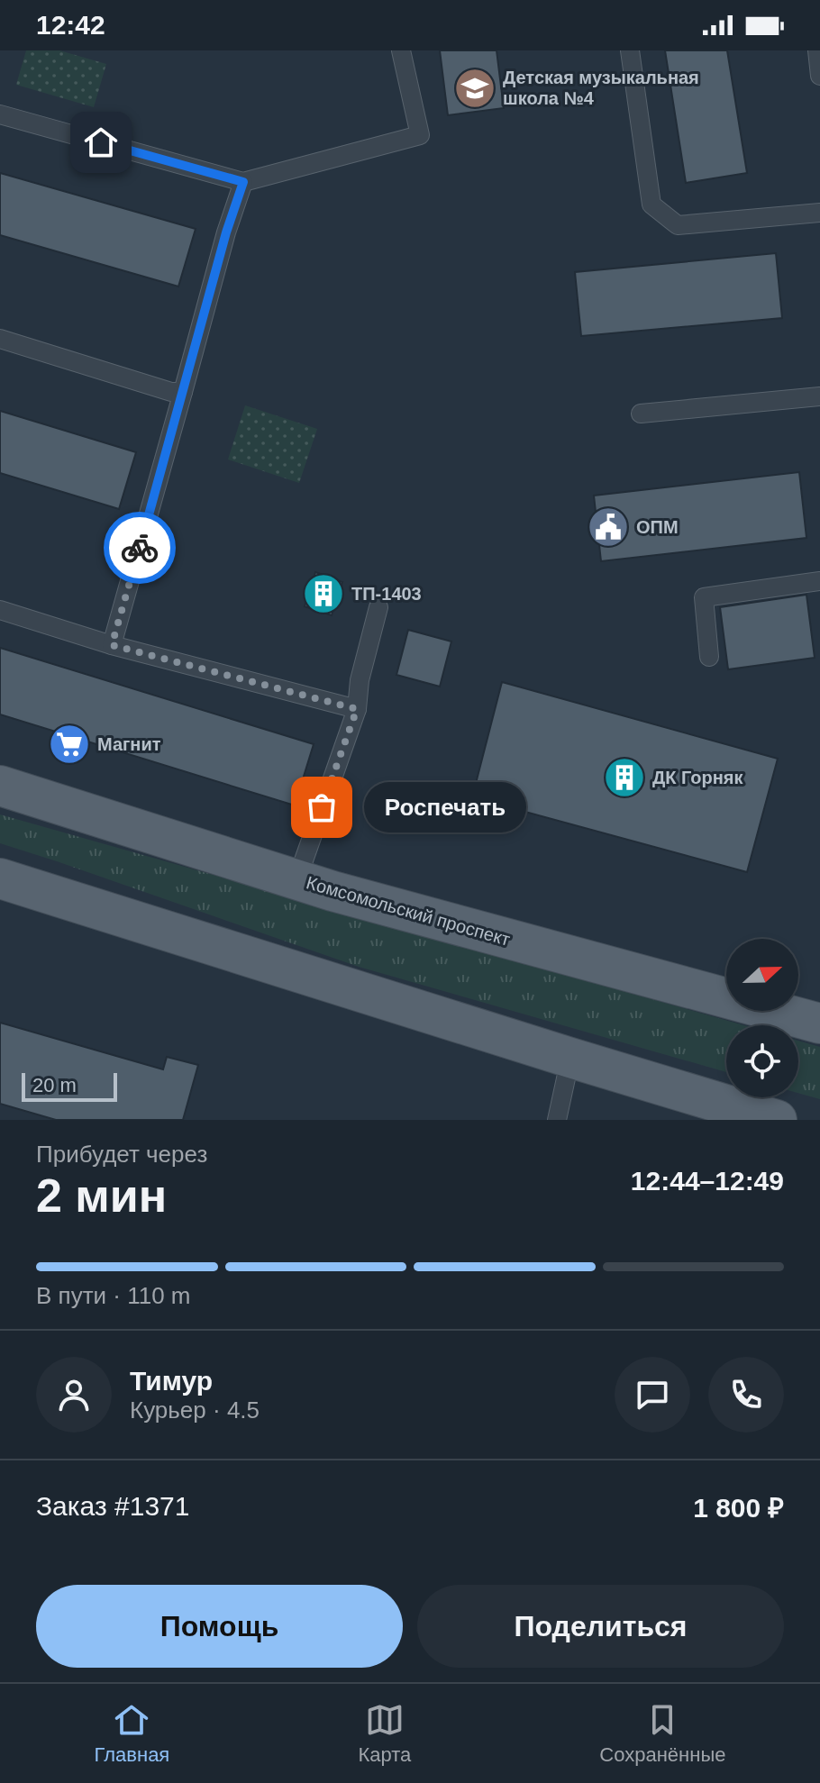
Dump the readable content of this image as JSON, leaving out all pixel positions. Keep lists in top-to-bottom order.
{
  "streets": {
    "main road": ["Комсомольский проспект"]
  },
  "places": {
    "school or university": ["Детская музыкальная школа №4"],
    "public building": ["ОПМ"],
    "building": ["ТП-1403", "ДК Горняк"],
    "supermarket": ["Магнит"],
    "other": ["Роспечать"]
  },
  "scale_bar": "20 m",
  "north": "right",
  "page": {
    "status": "12:42",
    "bubble": "Роспечать",
    "scale": "20 m",
    "heading": ["2 мин", "Прибудет через", "12:44–12:49"],
    "panel": [
      "Тимур",
      "Курьер · 4.5",
      "Заказ #1371",
      "1 800 ₽"
    ],
    "bar": "В пути · 110 m",
    "buttons": ["Помощь", "Поделиться"],
    "tabs": ["Главная", "Карта", "Сохранённые"]
  }
}
